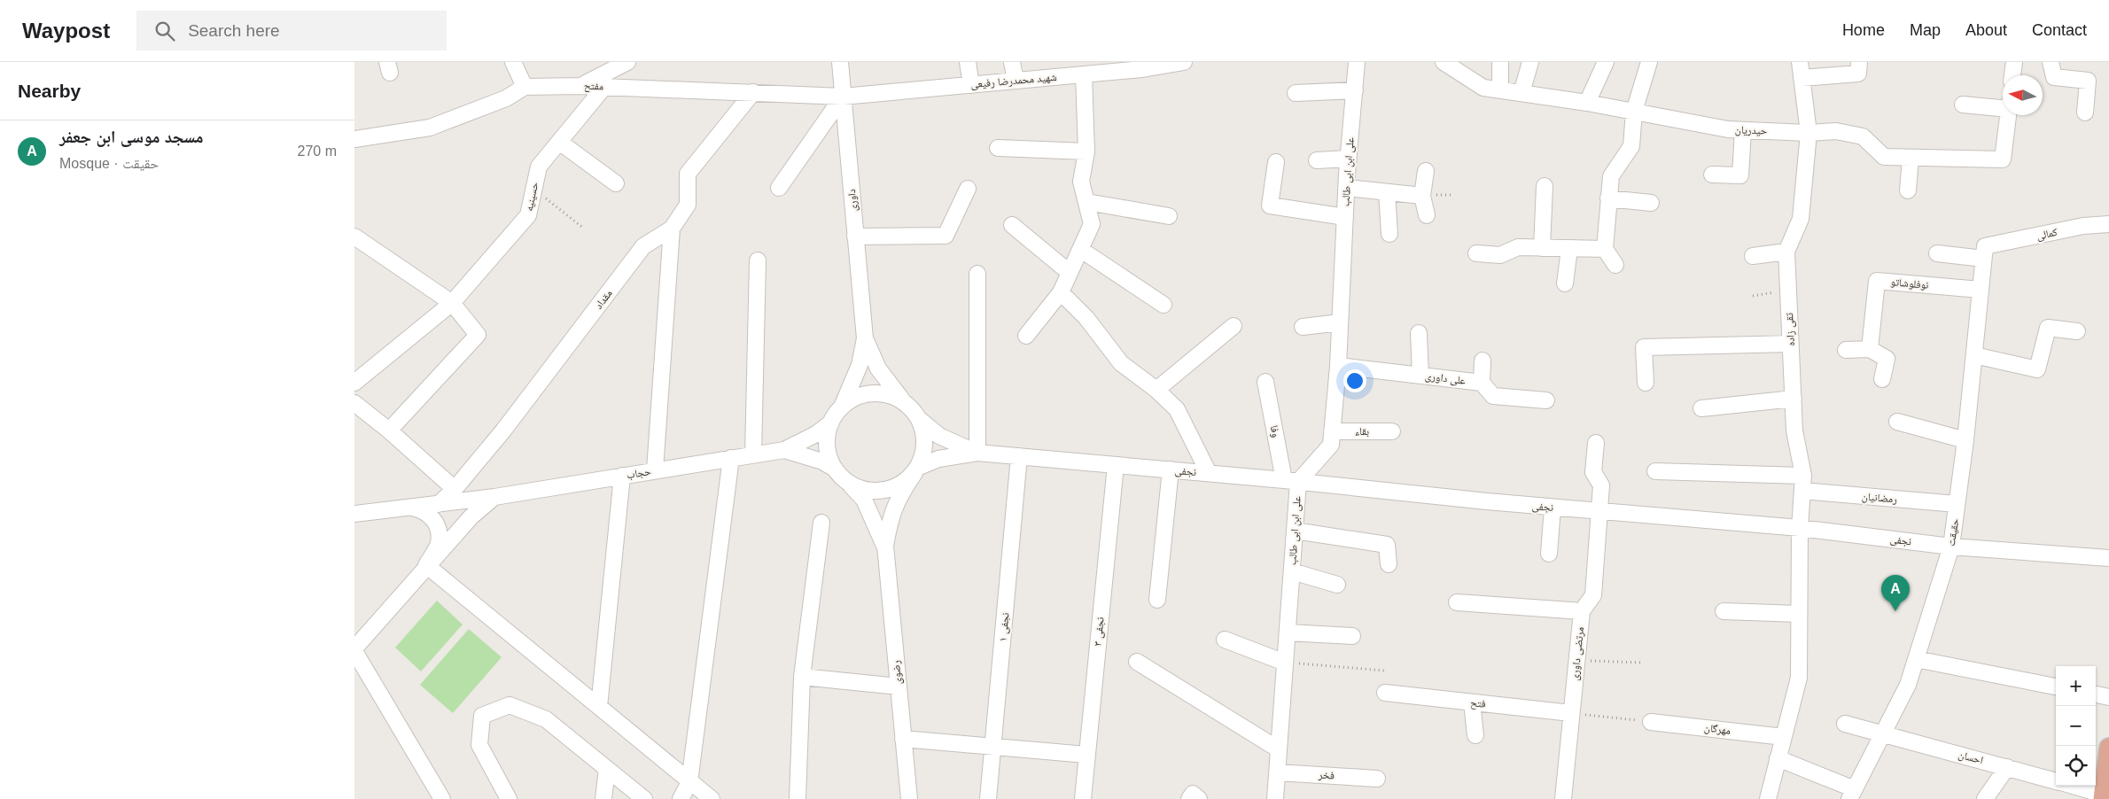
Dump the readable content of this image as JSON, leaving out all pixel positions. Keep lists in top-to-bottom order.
{
  "streets": {
    "street": [
      "شهید محمدرضا رفیعی",
      "مفتح",
      "حیدریان",
      "علی ابن ابی طالب",
      "حسینیه",
      "داوری",
      "کمالی",
      "نوفلوشاتو",
      "مقداد",
      "تقی زاده",
      "علی داوری",
      "وفا",
      "بقاء",
      "نجفی",
      "حجاب",
      "رمضانیان",
      "حقیقت",
      "نجفی ۱",
      "نجفی ۳",
      "مرتضی داوری",
      "رضوی",
      "فتح",
      "مهرگان",
      "احسان",
      "فخر"
    ]
  },
  "crossings": [
    ["شهید محمدرضا رفیعی", "مفتح"],
    ["شهید محمدرضا رفیعی", "داوری"],
    ["مفتح", "حسینیه"],
    ["مفتح", "داوری"],
    ["مفتح", "مقداد"],
    ["حیدریان", "تقی زاده"],
    ["علی ابن ابی طالب", "علی داوری"],
    ["علی ابن ابی طالب", "وفا"],
    ["علی ابن ابی طالب", "بقاء"],
    ["علی ابن ابی طالب", "نجفی"],
    ["علی ابن ابی طالب", "فخر"],
    ["کمالی", "حقیقت"],
    ["نوفلوشاتو", "حقیقت"],
    ["مقداد", "حجاب"],
    ["تقی زاده", "نجفی"],
    ["تقی زاده", "رمضانیان"],
    ["تقی زاده", "مهرگان"],
    ["وفا", "نجفی"],
    ["نجفی", "حقیقت"],
    ["نجفی", "نجفی ۱"],
    ["نجفی", "نجفی ۳"],
    ["نجفی", "مرتضی داوری"],
    ["رمضانیان", "حقیقت"],
    ["حقیقت", "احسان"],
    ["مرتضی داوری", "فتح"]
  ],
  "north": "left",
  "page": {
    "header": "Waypost",
    "search": "Search here",
    "nav": [
      "Home",
      "Map",
      "About",
      "Contact"
    ],
    "heading": "Nearby",
    "list": [
      {
        "mark": "A",
        "name": "مسجد موسی ابن جعفر",
        "note": "Mosque · حقیقت",
        "value": "270 m"
      }
    ],
    "pins": "A",
    "map_buttons": ["+", "−"]
  }
}
